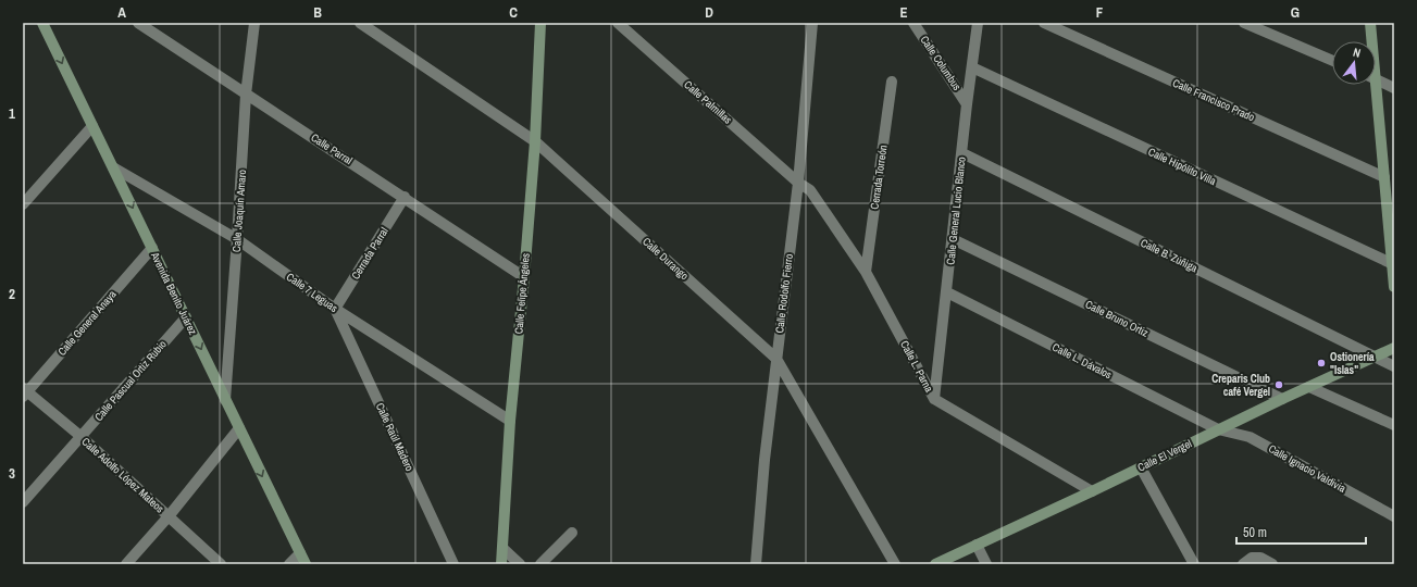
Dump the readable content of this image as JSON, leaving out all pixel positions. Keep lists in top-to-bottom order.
{
  "streets": {
    "street": [
      "Calle Columbus",
      "Calle Francisco Prado",
      "Calle Palmillas",
      "Calle Parral",
      "Calle Hipólito Villa",
      "Cerrada Torreón",
      "Calle Joaquín Amaro",
      "Calle General Lucio Blanco",
      "Cerrada Parral",
      "Calle B. Zúñiga",
      "Calle Durango",
      "Calle 7 Leguas",
      "Avenida Benito Juárez",
      "Calle Felipe Ángeles",
      "Calle Rodolfo Fierro",
      "Calle Bruno Ortiz",
      "Calle General Anaya",
      "Calle L. Dávalos",
      "Calle L. Parna",
      "Calle Pascual Ortiz Rubio",
      "Calle Raúl Madero",
      "Calle El Vergel",
      "Calle Ignacio Valdivia",
      "Calle Adolfo López Mateos"
    ]
  },
  "crossings": [
    ["Calle Columbus", "Calle General Lucio Blanco"],
    ["Calle Palmillas", "Calle Rodolfo Fierro"],
    ["Calle Palmillas", "Calle L. Parna"],
    ["Calle Parral", "Calle Joaquín Amaro"],
    ["Calle Parral", "Cerrada Parral"],
    ["Calle Parral", "Calle Felipe Ángeles"],
    ["Calle Hipólito Villa", "Calle General Lucio Blanco"],
    ["Cerrada Torreón", "Calle L. Parna"],
    ["Calle Joaquín Amaro", "Calle 7 Leguas"],
    ["Calle Joaquín Amaro", "Avenida Benito Juárez"],
    ["Calle General Lucio Blanco", "Calle B. Zúñiga"],
    ["Calle General Lucio Blanco", "Calle Bruno Ortiz"],
    ["Calle General Lucio Blanco", "Calle L. Dávalos"],
    ["Calle General Lucio Blanco", "Calle L. Parna"],
    ["Cerrada Parral", "Calle 7 Leguas"],
    ["Cerrada Parral", "Calle Raúl Madero"],
    ["Calle B. Zúñiga", "Calle El Vergel"],
    ["Calle Durango", "Calle Felipe Ángeles"],
    ["Calle Durango", "Calle Rodolfo Fierro"],
    ["Calle 7 Leguas", "Avenida Benito Juárez"],
    ["Calle 7 Leguas", "Calle Felipe Ángeles"],
    ["Calle 7 Leguas", "Calle Raúl Madero"],
    ["Avenida Benito Juárez", "Calle General Anaya"],
    ["Avenida Benito Juárez", "Calle Pascual Ortiz Rubio"],
    ["Calle Rodolfo Fierro", "Calle L. Parna"],
    ["Calle Bruno Ortiz", "Calle El Vergel"],
    ["Calle General Anaya", "Calle Adolfo López Mateos"],
    ["Calle L. Dávalos", "Calle El Vergel"],
    ["Calle L. Dávalos", "Calle Ignacio Valdivia"],
    ["Calle L. Parna", "Calle El Vergel"],
    ["Calle Pascual Ortiz Rubio", "Calle Adolfo López Mateos"],
    ["Calle El Vergel", "Calle Ignacio Valdivia"]
  ],
  "one_way": ["Avenida Benito Juárez"],
  "places": ["Ostionería \"Islas\"", "Creparis Club café Vergel"],
  "scale_bar": "50 m",
  "north": "top",
  "grid": {
    "columns": [
      "A",
      "B",
      "C",
      "D",
      "E",
      "F",
      "G"
    ],
    "rows": ["1", "2", "3"]
  }
}
